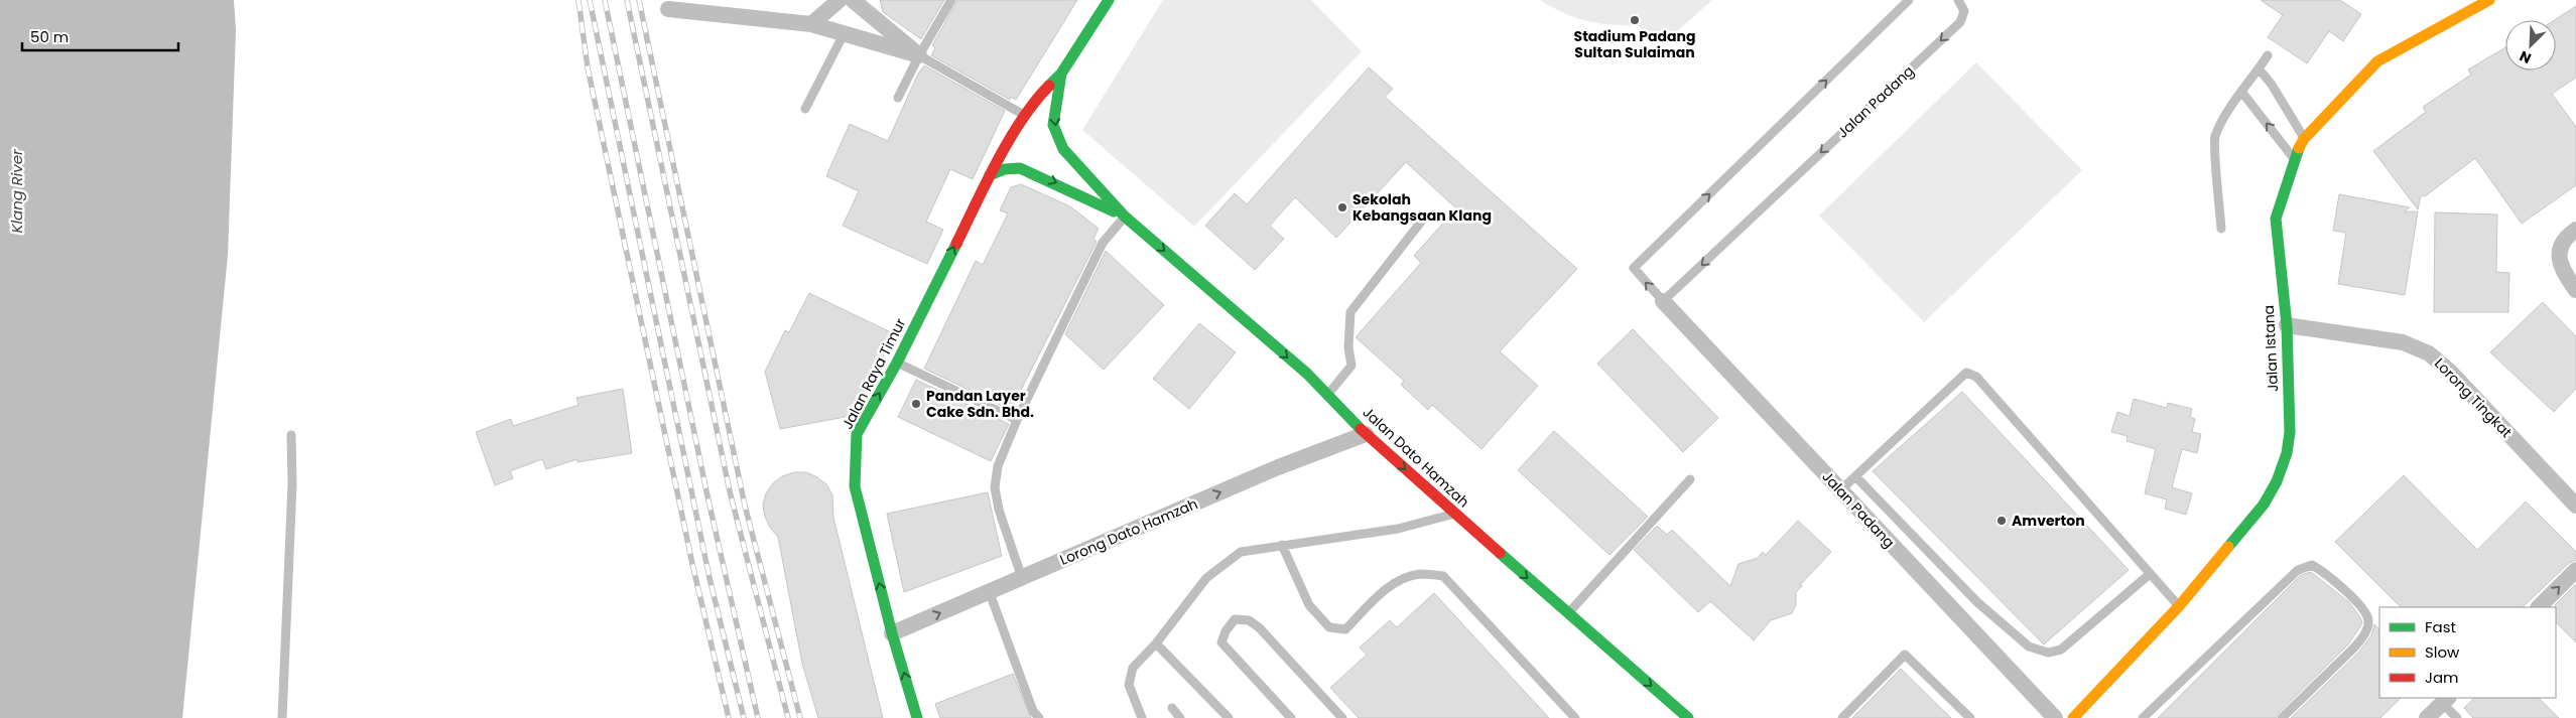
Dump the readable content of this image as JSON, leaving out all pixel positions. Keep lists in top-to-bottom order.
{
  "streets": {
    "main road": ["Jalan Istana", "Jalan Raya Timur", "Jalan Dato Hamzah"],
    "street": ["Jalan Padang", "Lorong Tingkat", "Lorong Dato Hamzah"]
  },
  "crossings": [
    ["Jalan Istana", "Lorong Tingkat"],
    ["Jalan Raya Timur", "Lorong Dato Hamzah"],
    ["Jalan Dato Hamzah", "Lorong Dato Hamzah"]
  ],
  "one_way": ["Jalan Raya Timur", "Jalan Dato Hamzah", "Lorong Dato Hamzah"],
  "water": ["Klang River"],
  "places": [
    "Stadium Padang Sultan Sulaiman",
    "Sekolah Kebangsaan Klang",
    "Pandan Layer Cake Sdn. Bhd.",
    "Amverton"
  ],
  "legend": ["Fast", "Slow", "Jam"],
  "scale_bar": "50 m",
  "north": "bottom left"
}
